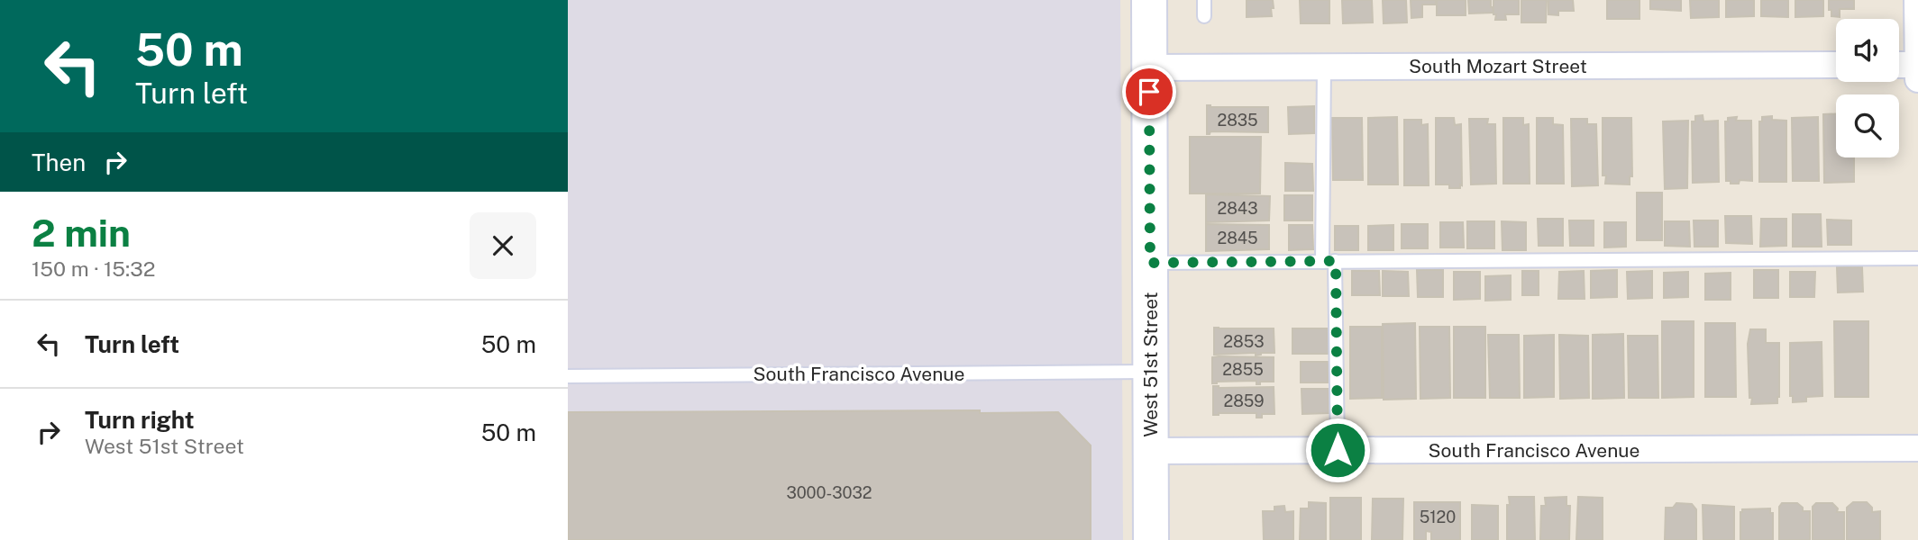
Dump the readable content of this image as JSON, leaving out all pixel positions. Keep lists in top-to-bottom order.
{
  "streets": {
    "street": ["South Mozart Street", "West 51st Street", "South Francisco Avenue"]
  },
  "crossings": [
    ["South Mozart Street", "West 51st Street"],
    ["West 51st Street", "South Francisco Avenue"]
  ],
  "house_numbers": [
    "2835",
    "2843",
    "2845",
    "2853",
    "2855",
    "2859",
    "3000-3032",
    "5120"
  ],
  "page": {
    "turn": ["50 m", "Turn left"],
    "then": "Then",
    "heading": ["2 min", "150 m · 15:32"],
    "list": [
      {
        "name": "Turn left",
        "value": "50 m"
      },
      {
        "name": "Turn right",
        "note": "West 51st Street",
        "value": "50 m"
      }
    ]
  }
}
